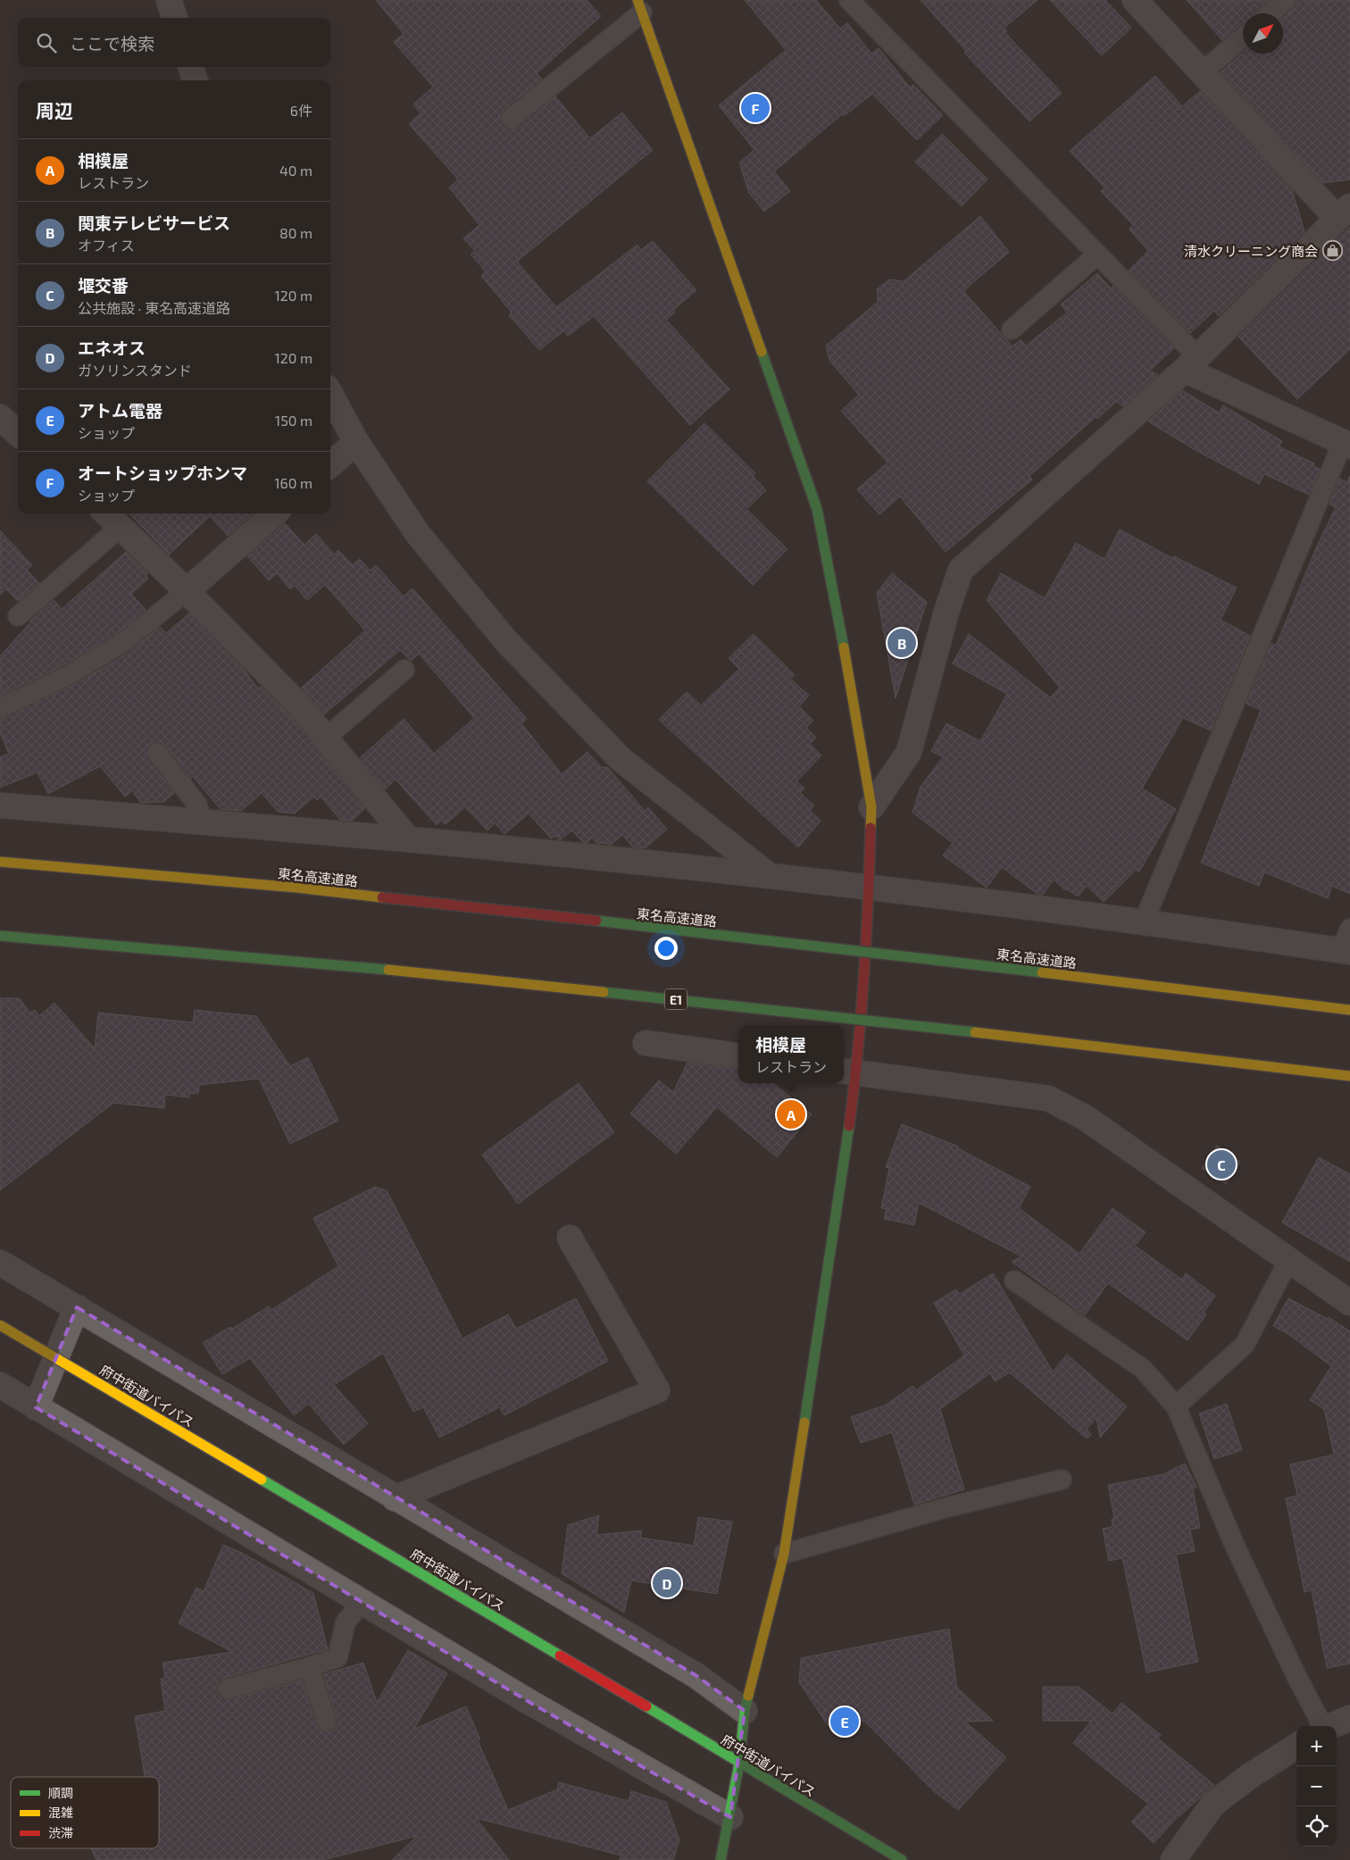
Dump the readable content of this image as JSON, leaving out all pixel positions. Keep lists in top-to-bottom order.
{
  "streets": {
    "main road": ["東名高速道路", "E1", "府中街道バイパス"]
  },
  "places": {
    "shop": ["清水クリーニング商会"]
  },
  "legend": ["順調", "混雑", "渋滞"],
  "north": "top right",
  "page": {
    "search": "ここで検索",
    "heading": ["周辺", "6件"],
    "pins": [
      "F",
      "B",
      "A",
      "C",
      "D",
      "E"
    ],
    "list": [
      {
        "mark": "A",
        "name": "相模屋",
        "note": "レストラン",
        "value": "40 m"
      },
      {
        "mark": "B",
        "name": "関東テレビサービス",
        "note": "オフィス",
        "value": "80 m"
      },
      {
        "mark": "C",
        "name": "堰交番",
        "note": "公共施設 · 東名高速道路",
        "value": "120 m"
      },
      {
        "mark": "D",
        "name": "エネオス",
        "note": "ガソリンスタンド",
        "value": "120 m"
      },
      {
        "mark": "E",
        "name": "アトム電器",
        "note": "ショップ",
        "value": "150 m"
      },
      {
        "mark": "F",
        "name": "オートショップホンマ",
        "note": "ショップ",
        "value": "160 m"
      }
    ],
    "popup": ["相模屋", "レストラン"],
    "map_buttons": ["+", "−"]
  }
}
